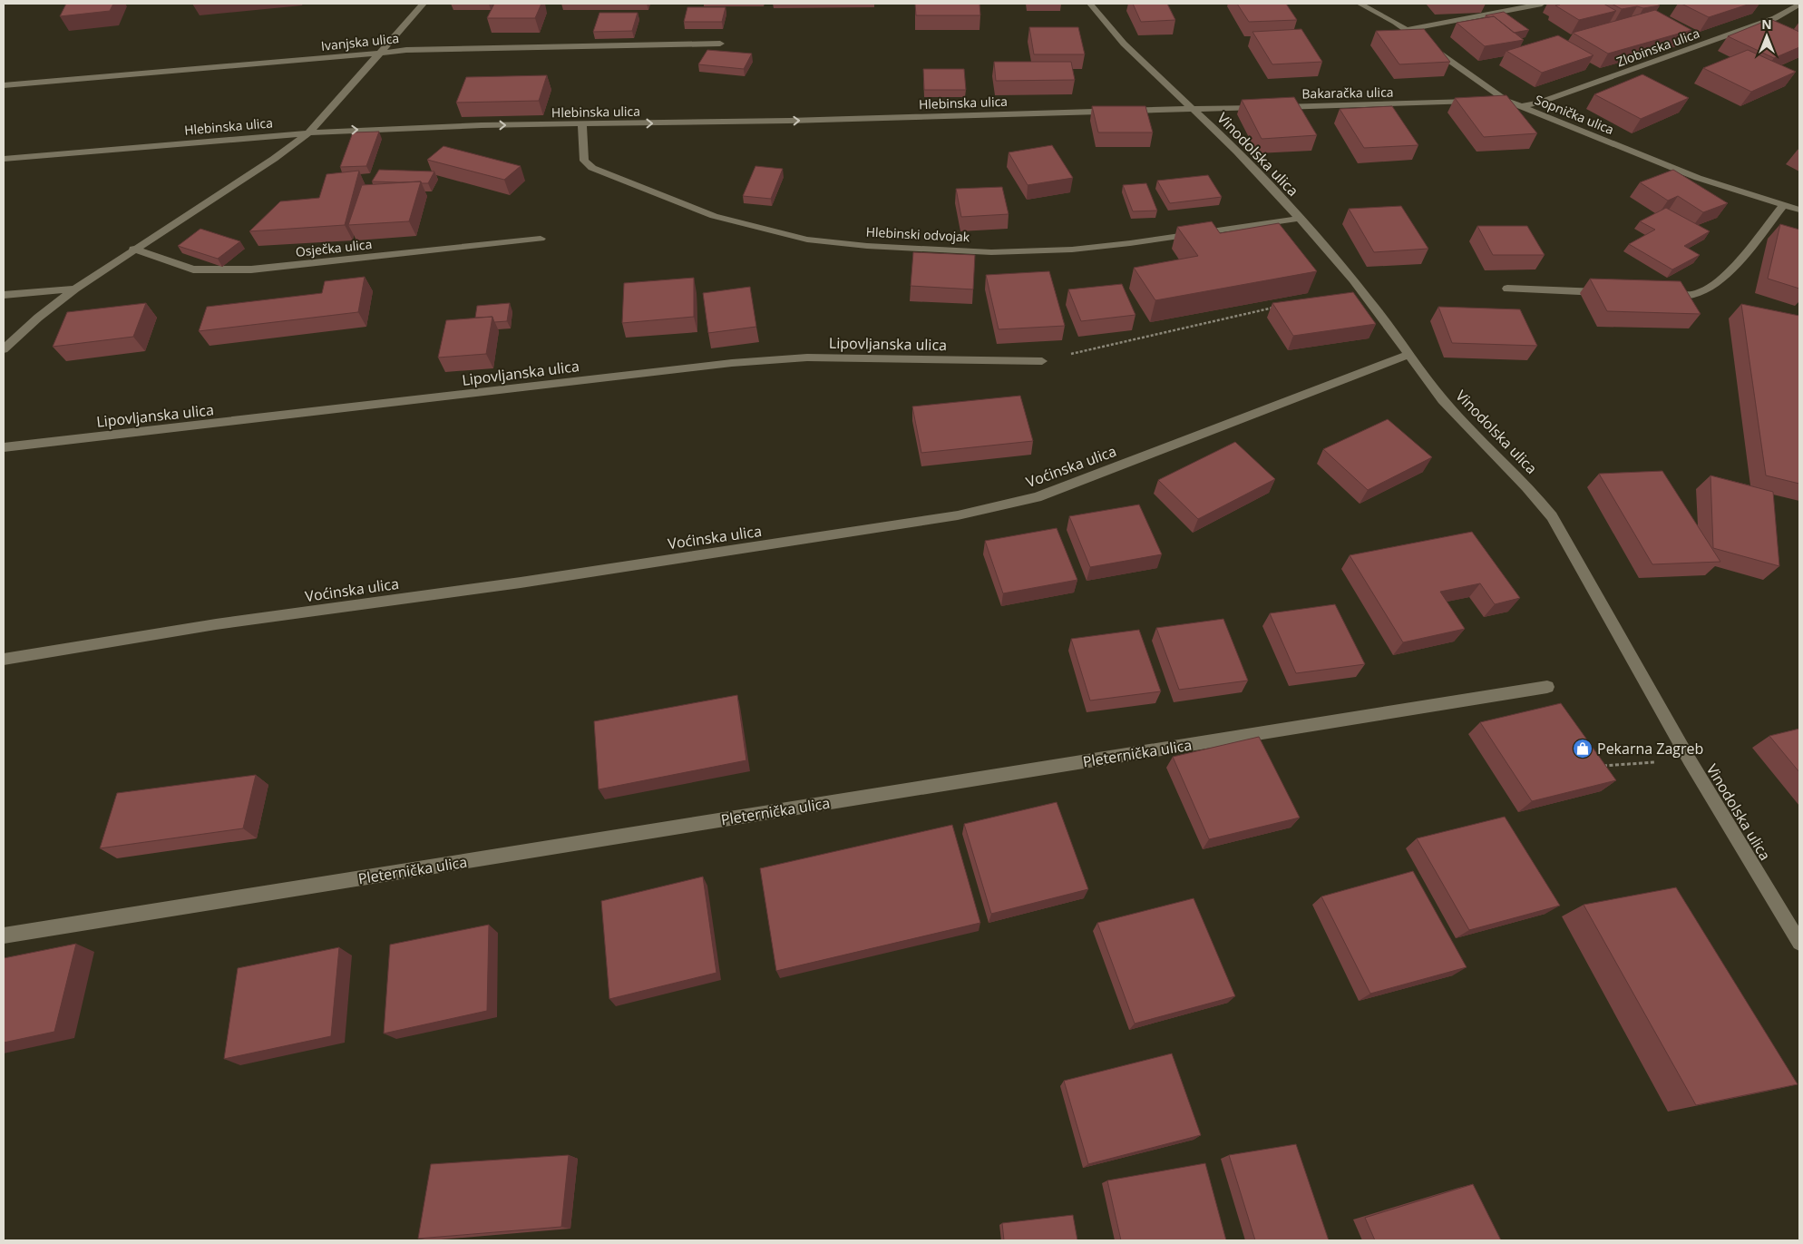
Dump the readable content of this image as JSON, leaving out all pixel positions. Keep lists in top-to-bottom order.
{
  "streets": {
    "street": [
      "Ivanjska ulica",
      "Zlobinska ulica",
      "Bakaračka ulica",
      "Hlebinska ulica",
      "Sopnička ulica",
      "Vinodolska ulica",
      "Hlebinski odvojak",
      "Osječka ulica",
      "Lipovljanska ulica",
      "Voćinska ulica",
      "Pleternička ulica"
    ]
  },
  "crossings": [
    ["Zlobinska ulica", "Sopnička ulica"],
    ["Bakaračka ulica", "Hlebinska ulica"],
    ["Bakaračka ulica", "Sopnička ulica"],
    ["Bakaračka ulica", "Vinodolska ulica"],
    ["Hlebinska ulica", "Vinodolska ulica"],
    ["Hlebinska ulica", "Hlebinski odvojak"],
    ["Vinodolska ulica", "Hlebinski odvojak"],
    ["Vinodolska ulica", "Voćinska ulica"]
  ],
  "one_way": ["Hlebinska ulica"],
  "places": {
    "shop": ["Pekarna Zagreb"]
  },
  "north": "top"
}
